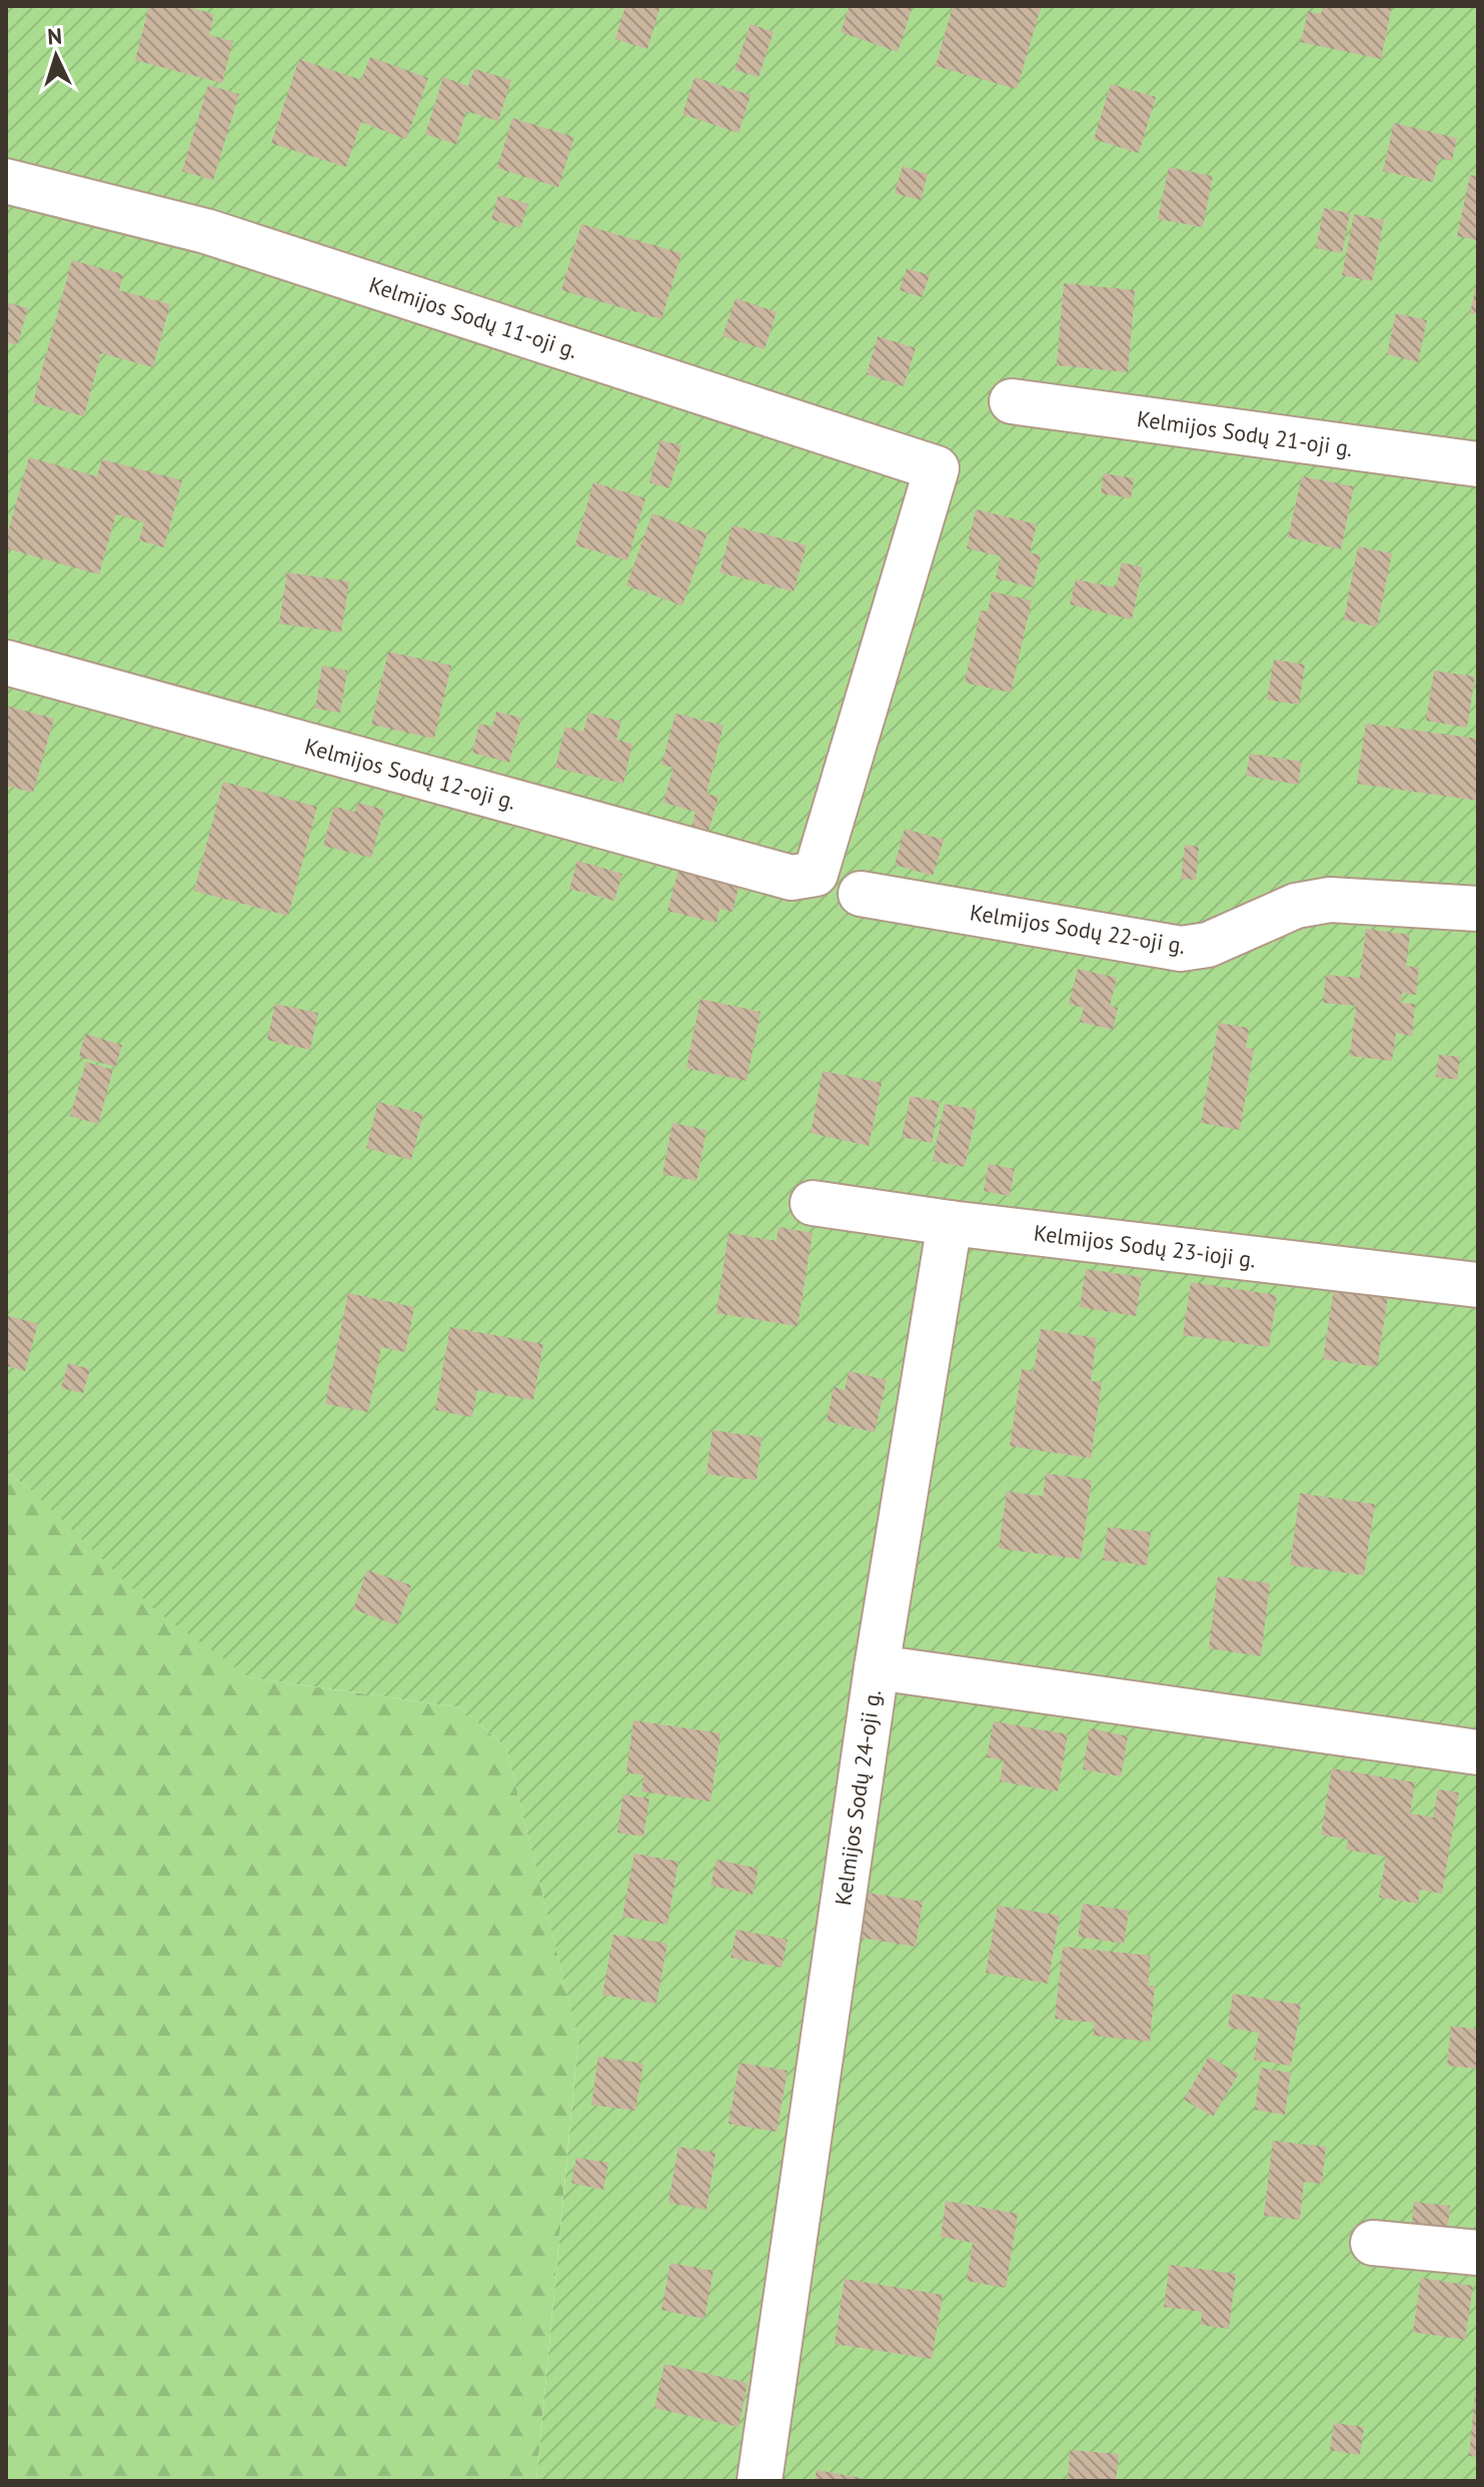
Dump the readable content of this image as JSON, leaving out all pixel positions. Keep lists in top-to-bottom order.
{
  "streets": {
    "street": [
      "Kelmijos Sodų 11-oji g.",
      "Kelmijos Sodų 21-oji g.",
      "Kelmijos Sodų 12-oji g.",
      "Kelmijos Sodų 22-oji g.",
      "Kelmijos Sodų 23-ioji g.",
      "Kelmijos Sodų 24-oji g."
    ]
  },
  "crossings": [
    ["Kelmijos Sodų 11-oji g.", "Kelmijos Sodų 12-oji g."]
  ],
  "north": "top"
}
